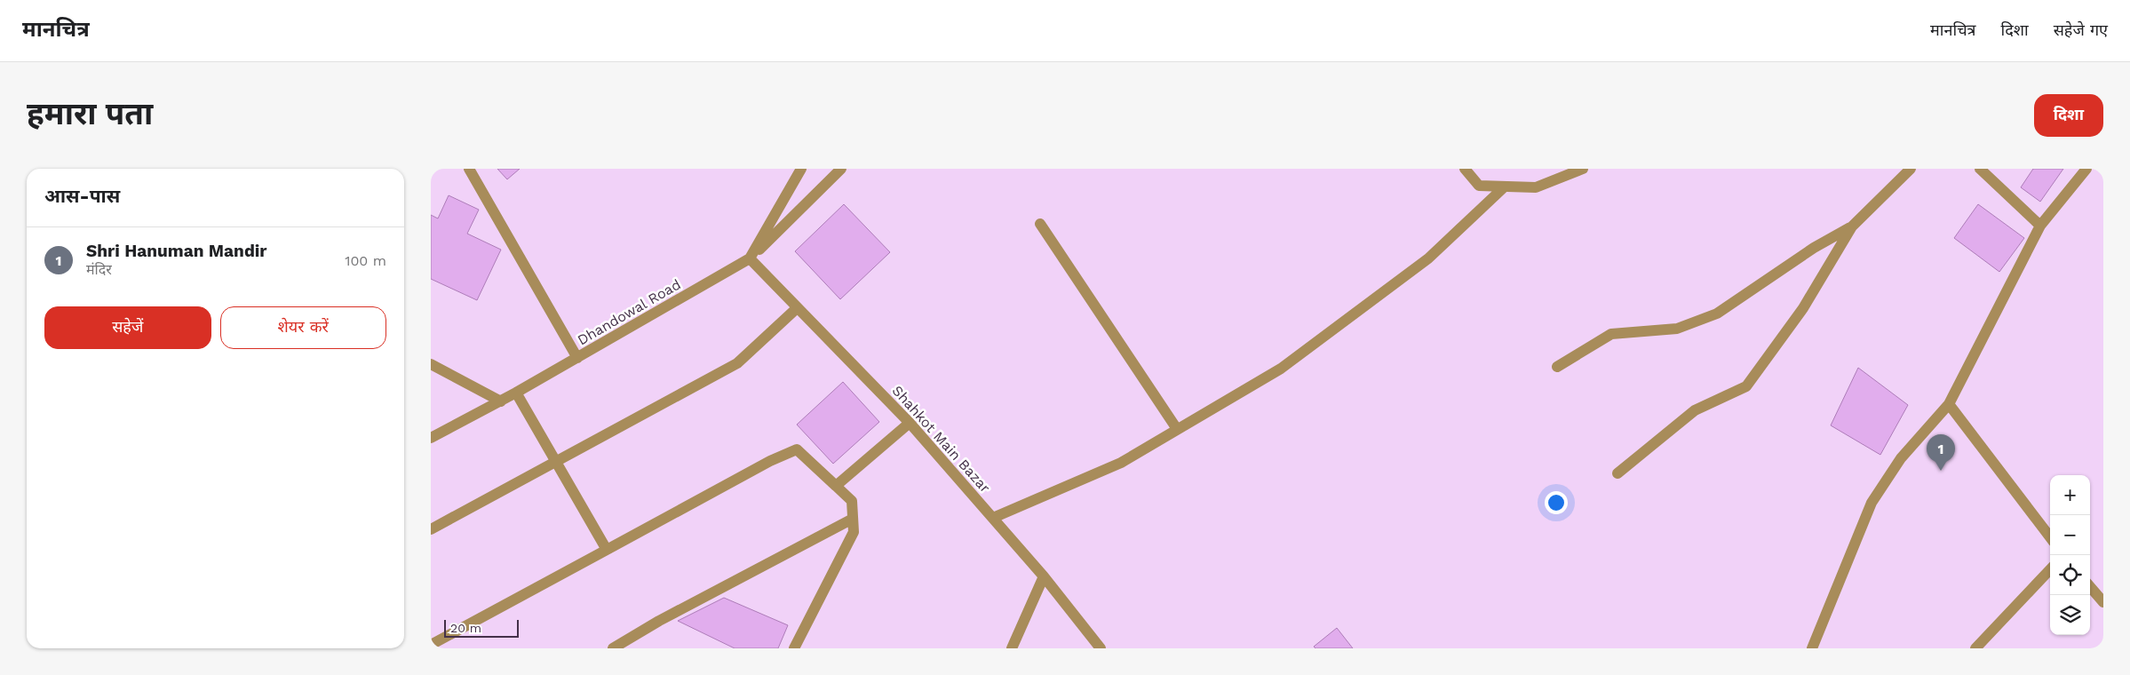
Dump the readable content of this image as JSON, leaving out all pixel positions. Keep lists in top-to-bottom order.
{
  "streets": {
    "street": ["Dhandowal Road", "Shahkot Main Bazar"]
  },
  "crossings": [
    ["Dhandowal Road", "Shahkot Main Bazar"]
  ],
  "scale_bar": "20 m",
  "page": {
    "header": "मानचित्र",
    "nav": ["मानचित्र", "दिशा", "सहेजे गए"],
    "buttons": [
      "दिशा",
      ["सहेजें", "शेयर करें"]
    ],
    "title": "हमारा पता",
    "heading": "आस-पास",
    "list": [
      {
        "mark": "1",
        "name": "Shri Hanuman Mandir",
        "note": "मंदिर",
        "value": "100 m"
      }
    ],
    "pins": "1",
    "map_buttons": ["+", "−"],
    "scale": "20 m"
  }
}
